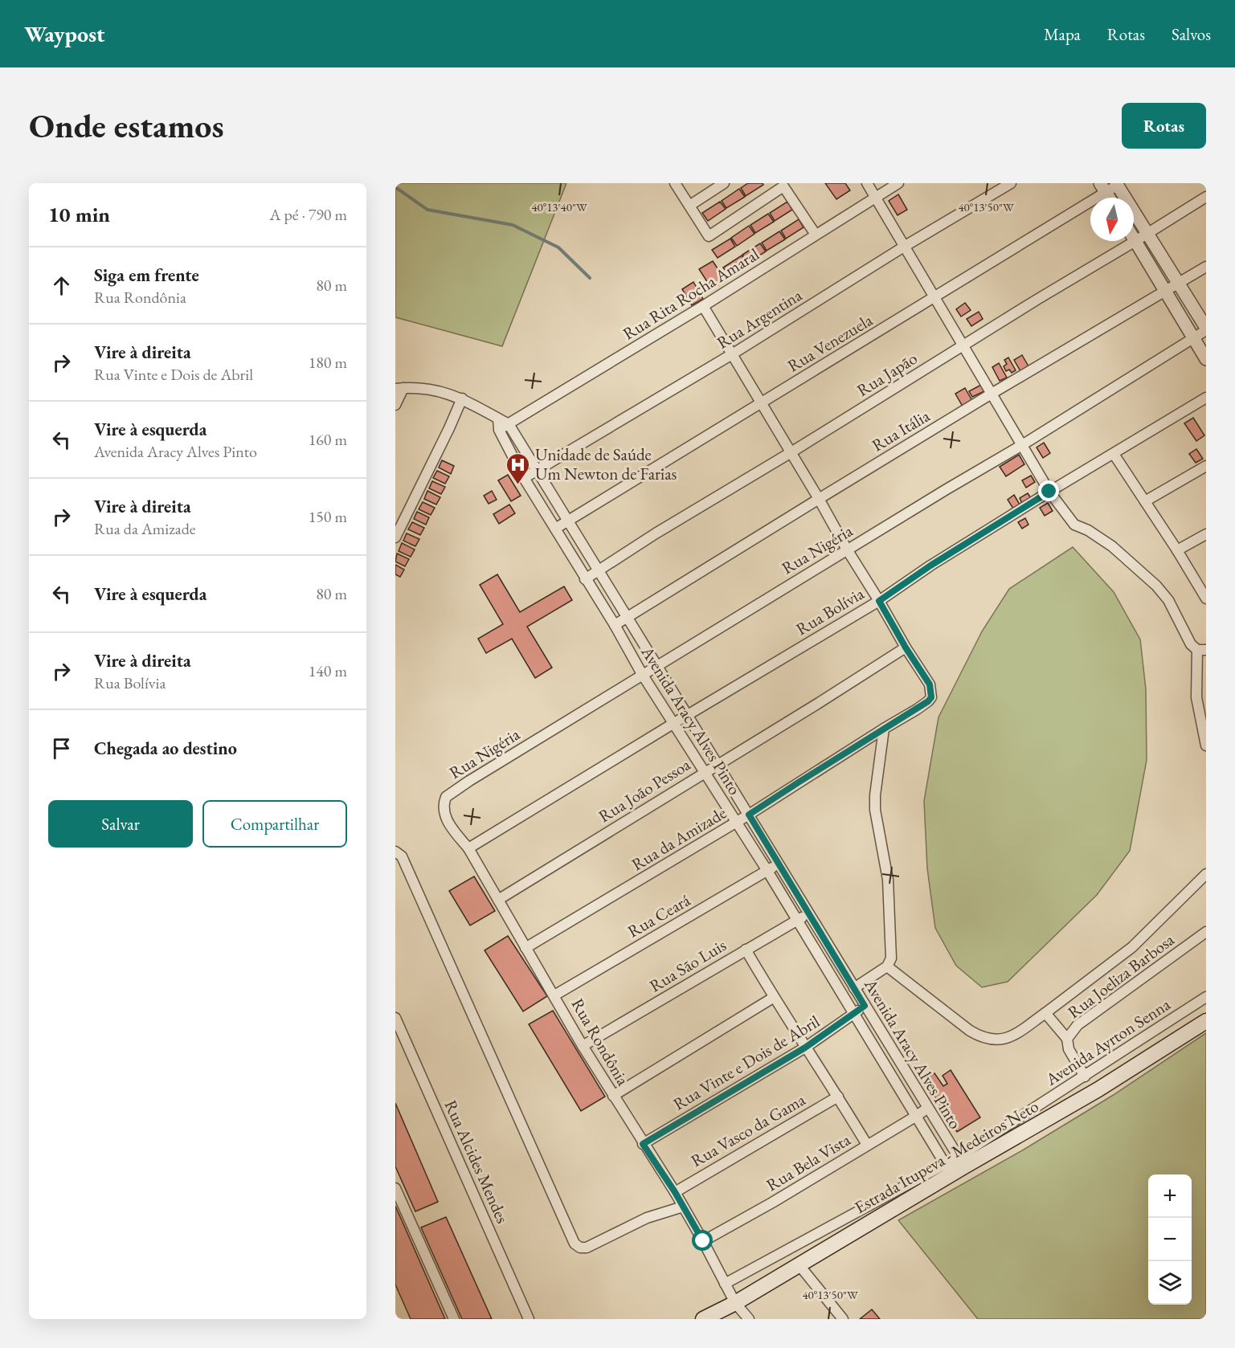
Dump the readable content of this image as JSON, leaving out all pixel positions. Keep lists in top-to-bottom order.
{
  "streets": {
    "main road": ["Estrada Itupeva - Medeiros Neto"],
    "street": [
      "Rua Rita Rocha Amaral",
      "Rua Argentina",
      "Rua Venezuela",
      "Rua Japão",
      "Rua Itália",
      "Rua Nigéria",
      "Rua Bolívia",
      "Avenida Aracy Alves Pinto",
      "Rua João Pessoa",
      "Rua da Amizade",
      "Rua Ceará",
      "Rua São Luis",
      "Rua Joeliza Barbosa",
      "Rua Rondônia",
      "Avenida Ayrton Senna",
      "Rua Vinte e Dois de Abril",
      "Rua Vasco da Gama",
      "Rua Alcides Mendes",
      "Rua Bela Vista"
    ]
  },
  "crossings": [
    ["Rua Rita Rocha Amaral", "Avenida Aracy Alves Pinto"],
    ["Rua Argentina", "Avenida Aracy Alves Pinto"],
    ["Rua Venezuela", "Avenida Aracy Alves Pinto"],
    ["Rua Japão", "Avenida Aracy Alves Pinto"],
    ["Rua Itália", "Avenida Aracy Alves Pinto"],
    ["Rua Nigéria", "Avenida Aracy Alves Pinto"],
    ["Rua Nigéria", "Rua Rondônia"],
    ["Rua Bolívia", "Avenida Aracy Alves Pinto"],
    ["Rua Bolívia", "Rua Rondônia"],
    ["Avenida Aracy Alves Pinto", "Rua João Pessoa"],
    ["Avenida Aracy Alves Pinto", "Rua da Amizade"],
    ["Avenida Aracy Alves Pinto", "Rua Ceará"],
    ["Avenida Aracy Alves Pinto", "Rua São Luis"],
    ["Avenida Aracy Alves Pinto", "Avenida Ayrton Senna"],
    ["Avenida Aracy Alves Pinto", "Rua Vinte e Dois de Abril"],
    ["Avenida Aracy Alves Pinto", "Estrada Itupeva - Medeiros Neto"],
    ["Avenida Aracy Alves Pinto", "Rua Bela Vista"],
    ["Rua João Pessoa", "Rua da Amizade"],
    ["Rua João Pessoa", "Rua Rondônia"],
    ["Rua da Amizade", "Rua Rondônia"],
    ["Rua Ceará", "Rua Rondônia"],
    ["Rua São Luis", "Rua Rondônia"],
    ["Rua Joeliza Barbosa", "Avenida Ayrton Senna"],
    ["Rua Rondônia", "Rua Vinte e Dois de Abril"],
    ["Rua Rondônia", "Rua Vasco da Gama"],
    ["Rua Rondônia", "Estrada Itupeva - Medeiros Neto"],
    ["Rua Rondônia", "Rua Bela Vista"],
    ["Avenida Ayrton Senna", "Estrada Itupeva - Medeiros Neto"]
  ],
  "places": {
    "hospital": ["Unidade de Saúde Um Newton de Farias"]
  },
  "north": "bottom",
  "page": {
    "header": "Waypost",
    "nav": ["Mapa", "Rotas", "Salvos"],
    "buttons": [
      "Rotas",
      ["Salvar", "Compartilhar"]
    ],
    "title": "Onde estamos",
    "heading": ["10 min", "A pé · 790 m"],
    "list": [
      ["Siga em frente", "Rua Rondônia", "80 m"],
      ["Vire à direita", "Rua Vinte e Dois de Abril", "180 m"],
      ["Vire à esquerda", "Avenida Aracy Alves Pinto", "160 m"],
      ["Vire à direita", "Rua da Amizade", "150 m"],
      ["Vire à esquerda", "80 m"],
      ["Vire à direita", "Rua Bolívia", "140 m"],
      "Chegada ao destino"
    ],
    "map_buttons": ["+", "−"]
  },
  "coordinates": ["40°13'40\"W", "40°13'50\"W"]
}
